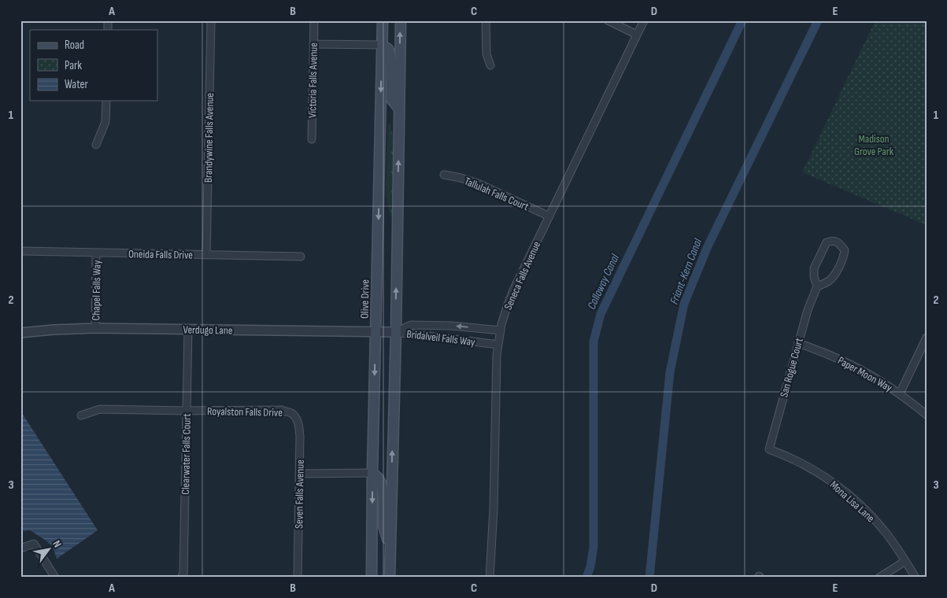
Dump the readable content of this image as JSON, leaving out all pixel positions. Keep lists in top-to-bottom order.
{
  "streets": {
    "main road": ["Olive Drive"],
    "street": [
      "Victoria Falls Avenue",
      "Brandywine Falls Avenue",
      "Tallulah Falls Court",
      "Oneida Falls Drive",
      "Seneca Falls Avenue",
      "Chapel Falls Way",
      "Verdugo Lane",
      "Bridalveil Falls Way",
      "San Rogue Court",
      "Paper Moon Way",
      "Royalston Falls Drive",
      "Clearwater Falls Court",
      "Seven Falls Avenue",
      "Mona Lisa Lane"
    ]
  },
  "crossings": [
    ["Brandywine Falls Avenue", "Oneida Falls Drive"],
    ["Tallulah Falls Court", "Seneca Falls Avenue"],
    ["Oneida Falls Drive", "Chapel Falls Way"],
    ["Seneca Falls Avenue", "Bridalveil Falls Way"],
    ["Chapel Falls Way", "Verdugo Lane"],
    ["Olive Drive", "Verdugo Lane"],
    ["Verdugo Lane", "Bridalveil Falls Way"],
    ["Verdugo Lane", "Clearwater Falls Court"],
    ["San Rogue Court", "Paper Moon Way"],
    ["San Rogue Court", "Mona Lisa Lane"],
    ["Royalston Falls Drive", "Clearwater Falls Court"],
    ["Royalston Falls Drive", "Seven Falls Avenue"]
  ],
  "water": ["Friant-Kern Canal", "Calloway Canal"],
  "parks": ["Madison Grove Park"],
  "legend": ["Road", "Park", "Water"],
  "north": "top right",
  "grid": {
    "columns": [
      "A",
      "B",
      "C",
      "D",
      "E"
    ],
    "rows": ["1", "2", "3"]
  }
}
